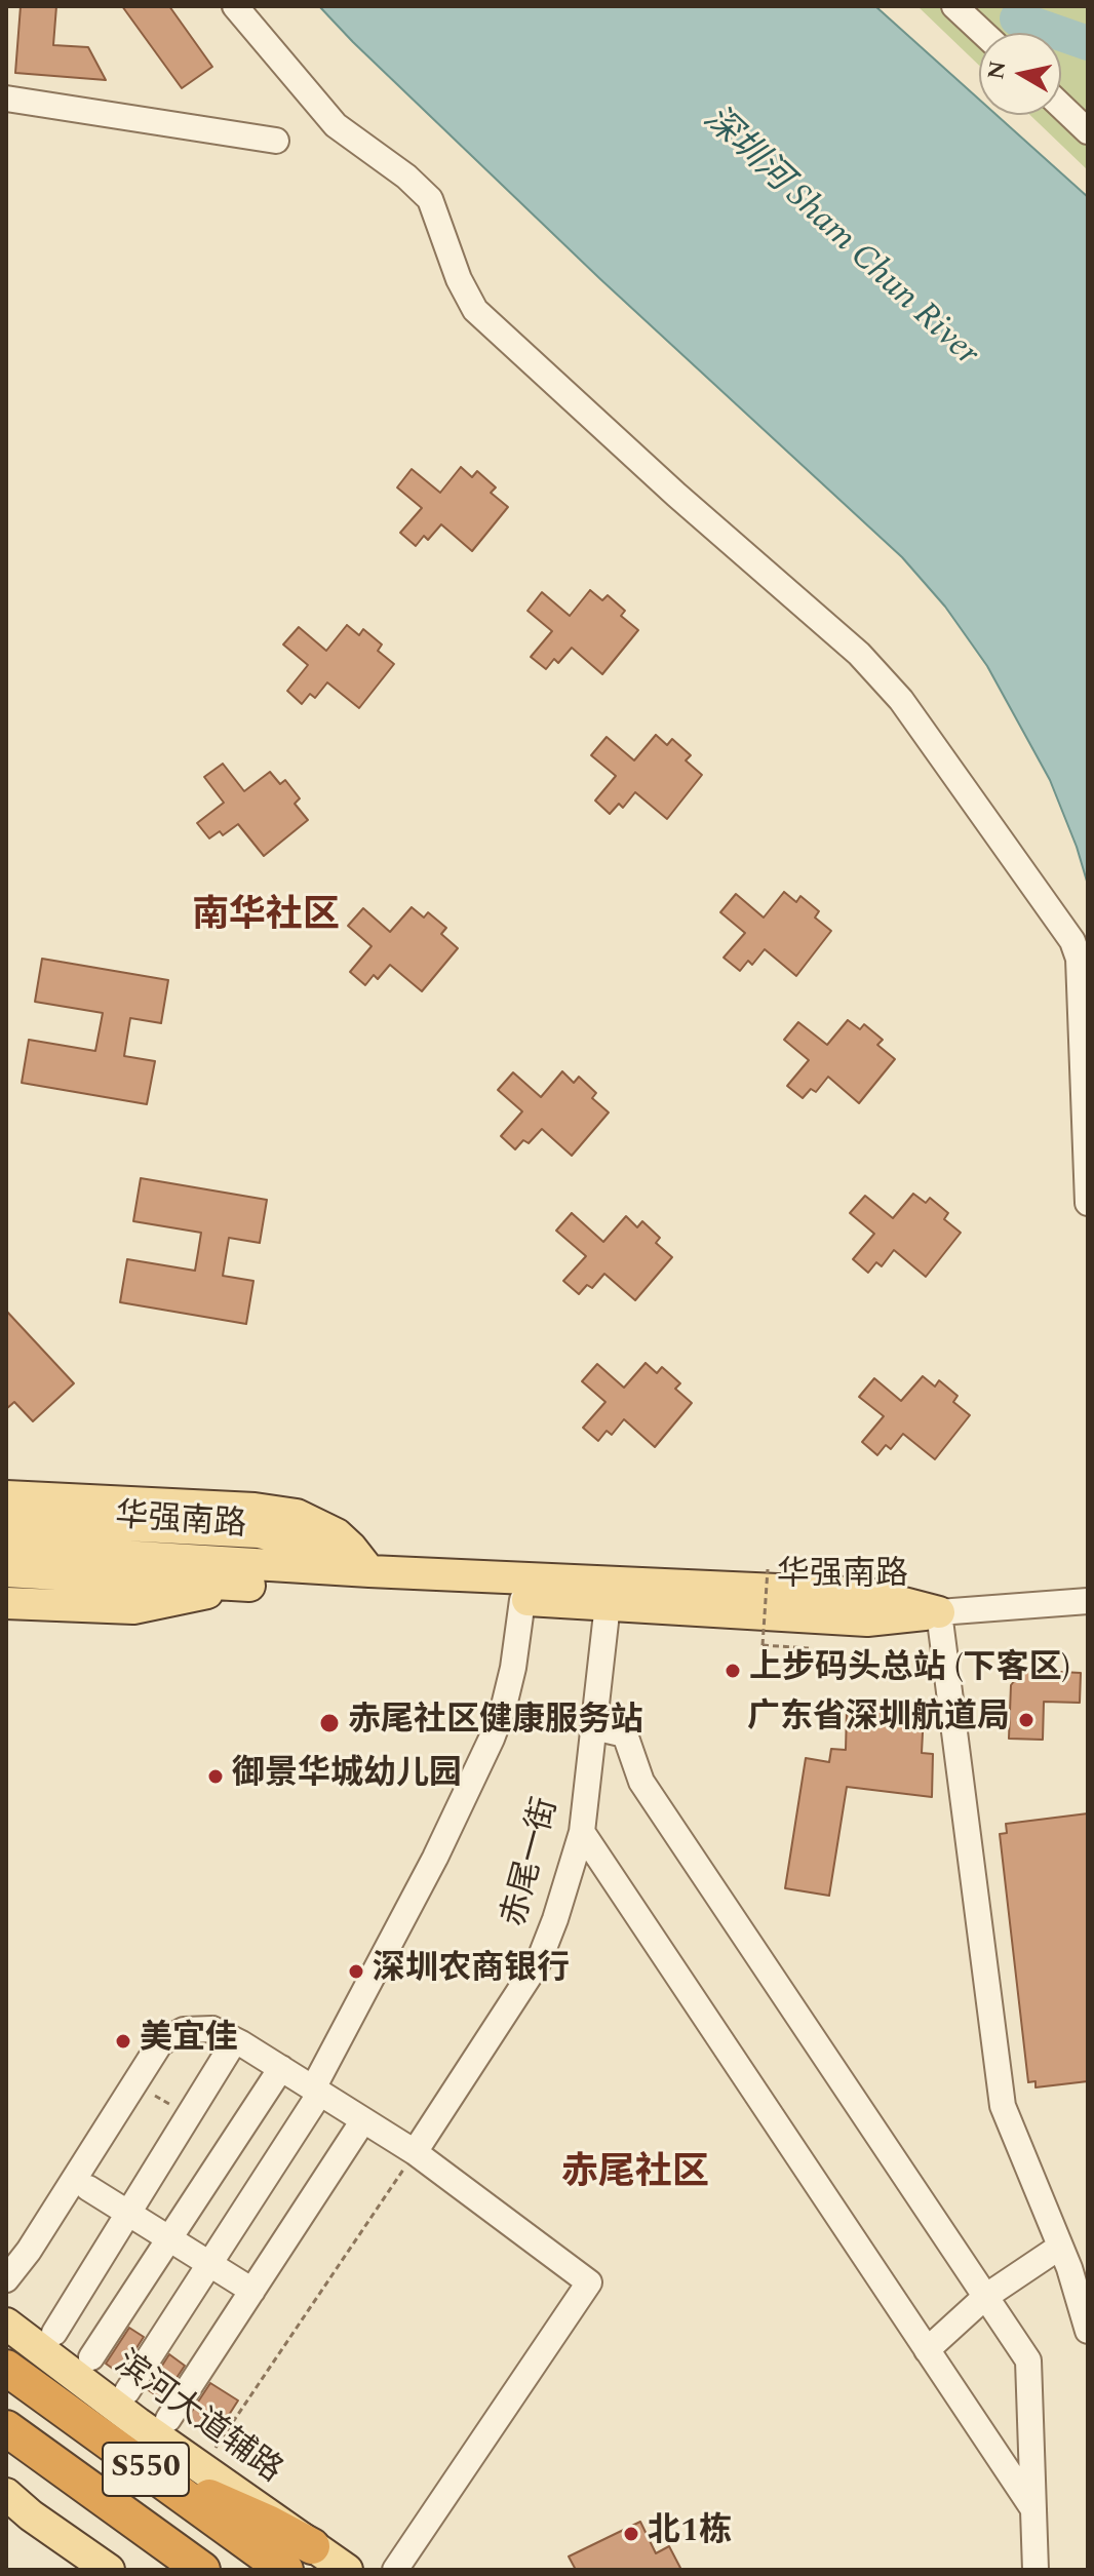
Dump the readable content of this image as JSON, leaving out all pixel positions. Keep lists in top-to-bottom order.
{
  "streets": {
    "highway": ["S550"],
    "main road": ["华强南路", "滨河大道辅路"],
    "street": ["赤尾一街"]
  },
  "crossings": [
    ["华强南路", "赤尾一街"]
  ],
  "districts": ["南华社区", "赤尾社区"],
  "water": ["深圳河 Sham Chun River"],
  "places": [
    "上步码头总站 (下客区)",
    "广东省深圳航道局",
    "赤尾社区健康服务站",
    "御景华城幼儿园",
    "深圳农商银行",
    "美宜佳",
    "北1栋"
  ],
  "north": "left"
}
